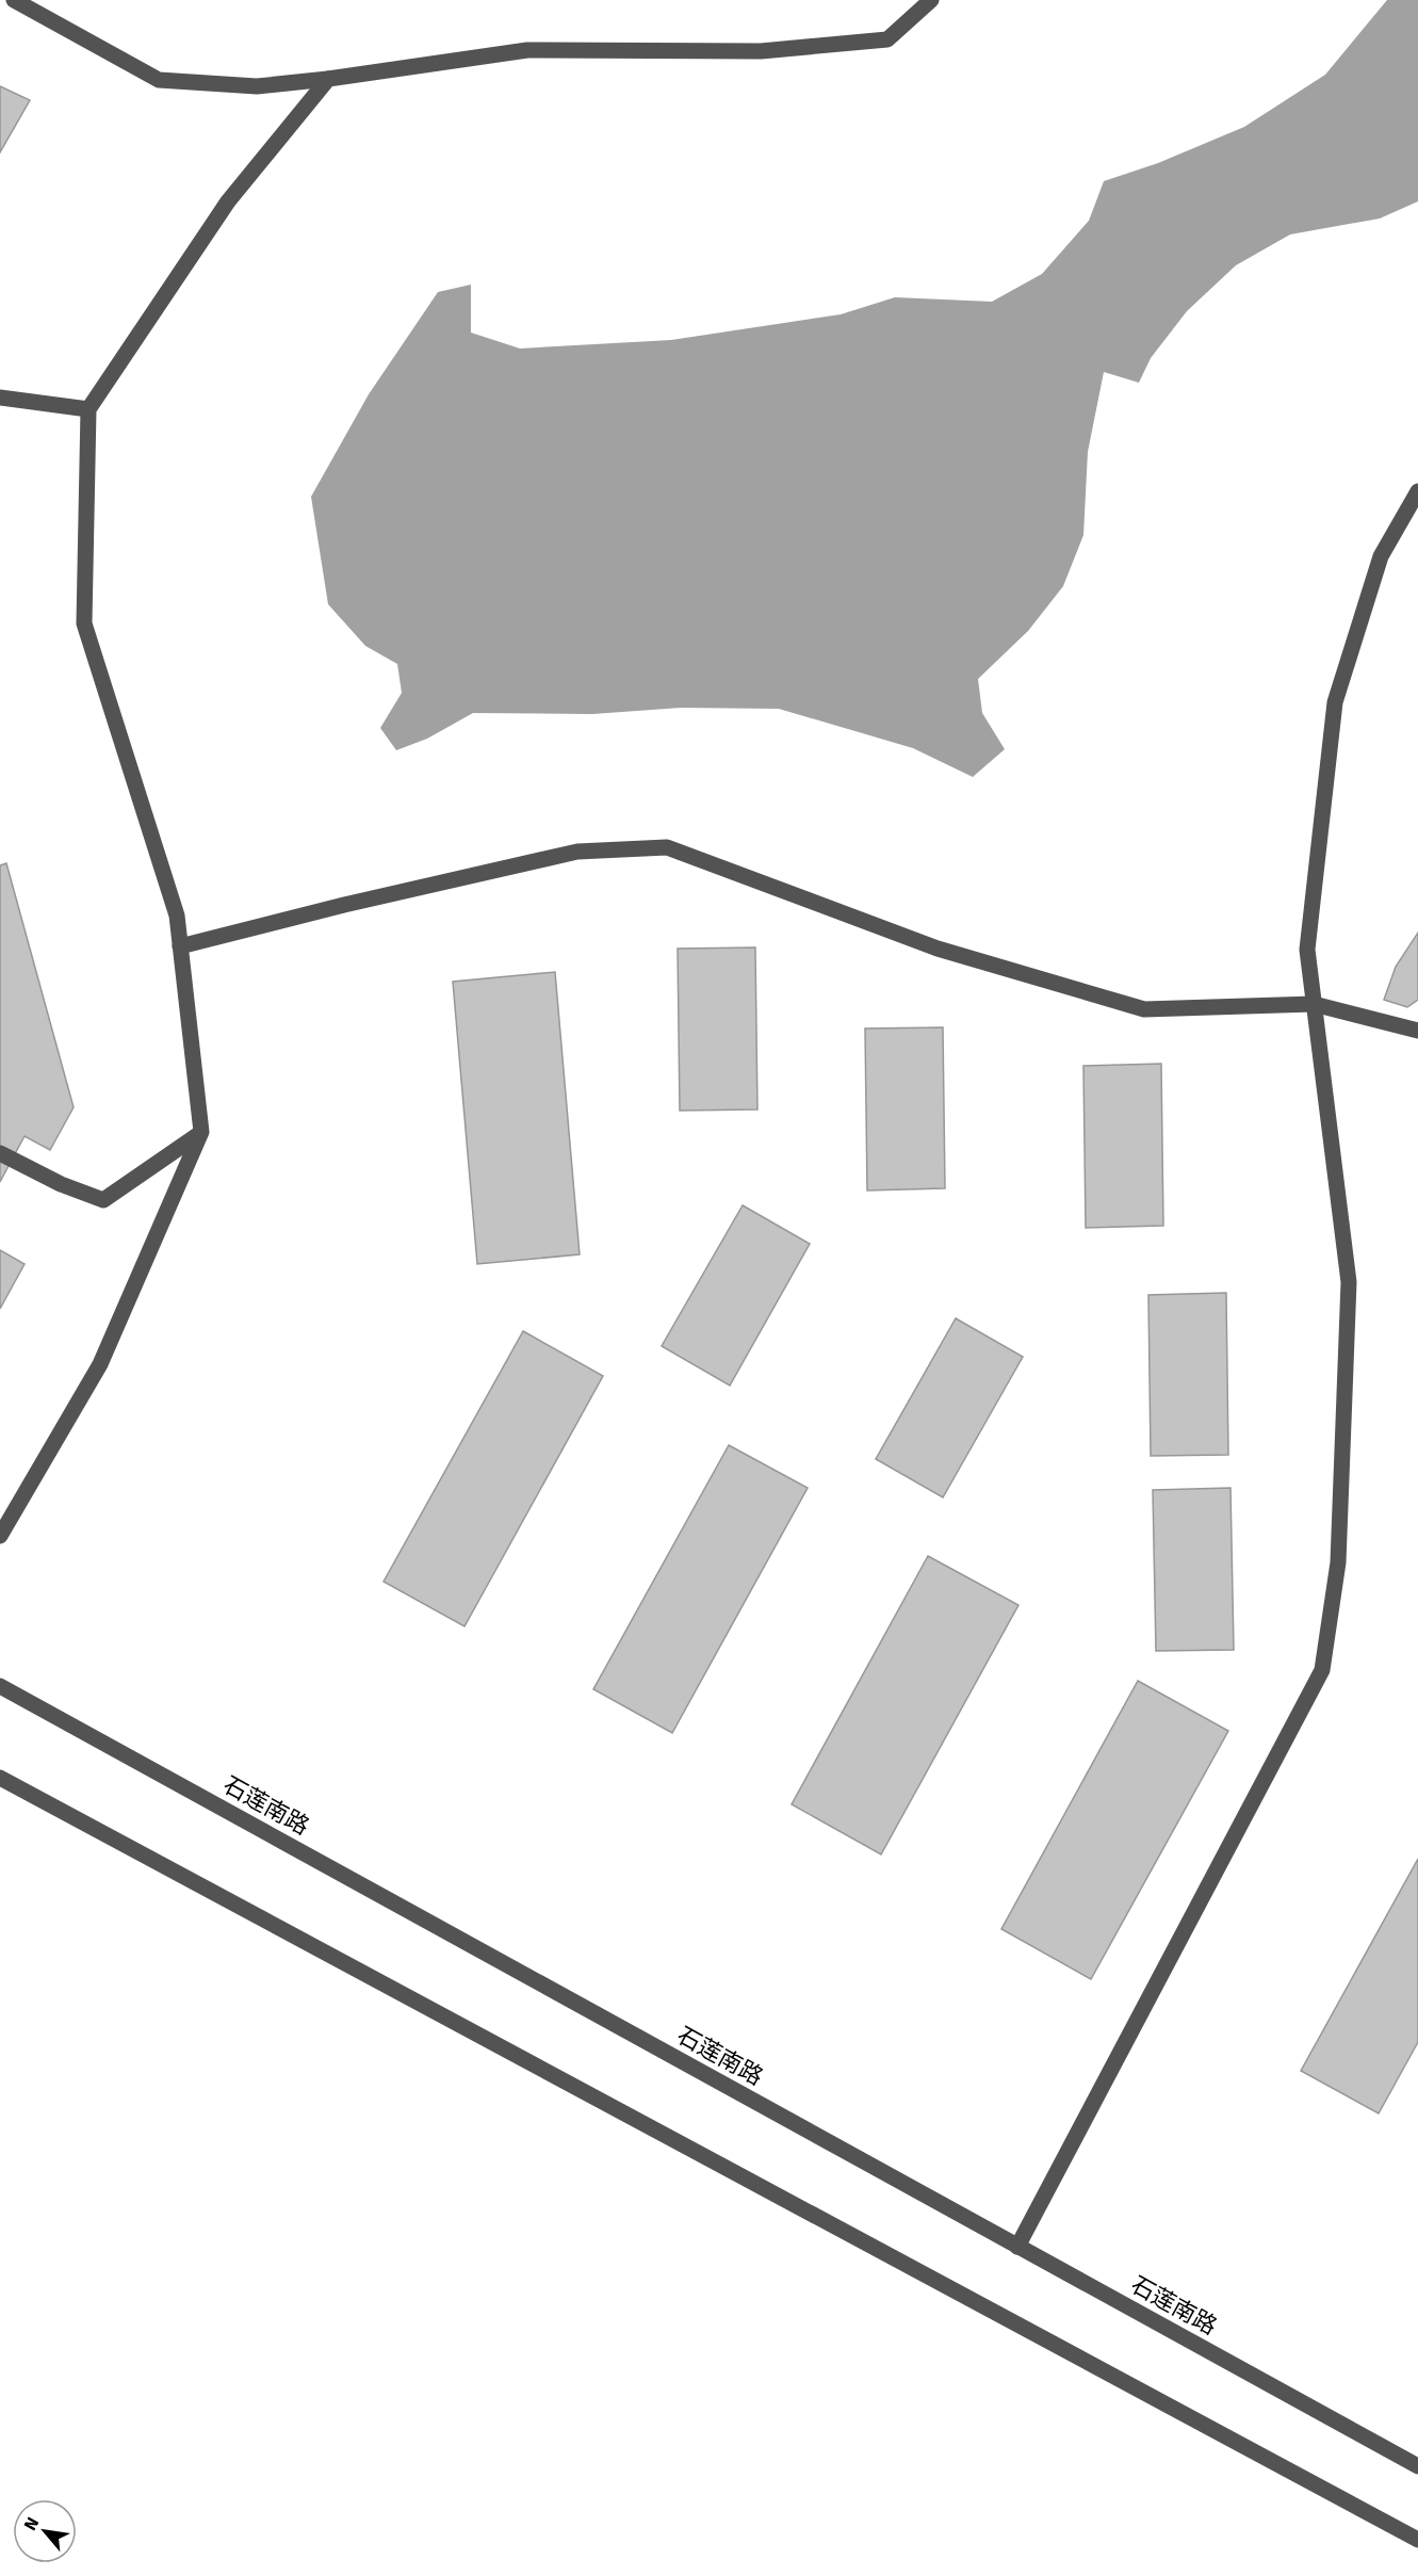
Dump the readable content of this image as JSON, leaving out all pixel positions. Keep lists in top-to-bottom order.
{
  "streets": {
    "street": ["石莲南路"]
  },
  "north": "top left"
}
